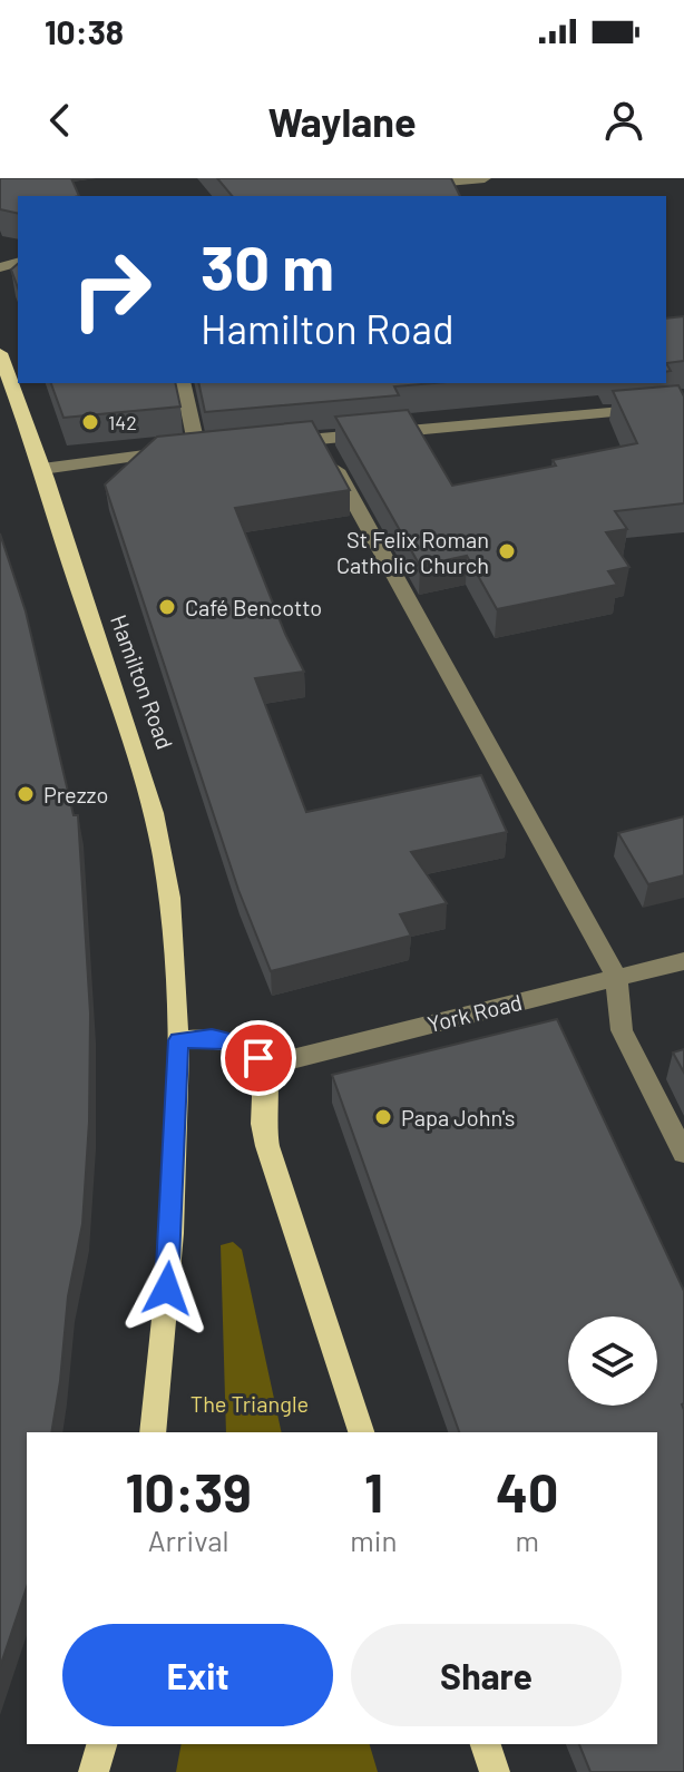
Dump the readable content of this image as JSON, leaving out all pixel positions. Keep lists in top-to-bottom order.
{
  "streets": {
    "main road": ["Hamilton Road"],
    "street": ["York Road"]
  },
  "parks": ["The Triangle"],
  "places": [
    "142",
    "St Felix Roman Catholic Church",
    "Café Bencotto",
    "Prezzo",
    "Papa John's"
  ],
  "page": {
    "status": "10:38",
    "header": "Waylane",
    "turn": ["30 m", "Hamilton Road"],
    "eta": [
      "10:39",
      "Arrival",
      "1",
      "min",
      "40",
      "m"
    ],
    "buttons": ["Exit", "Share"]
  }
}
